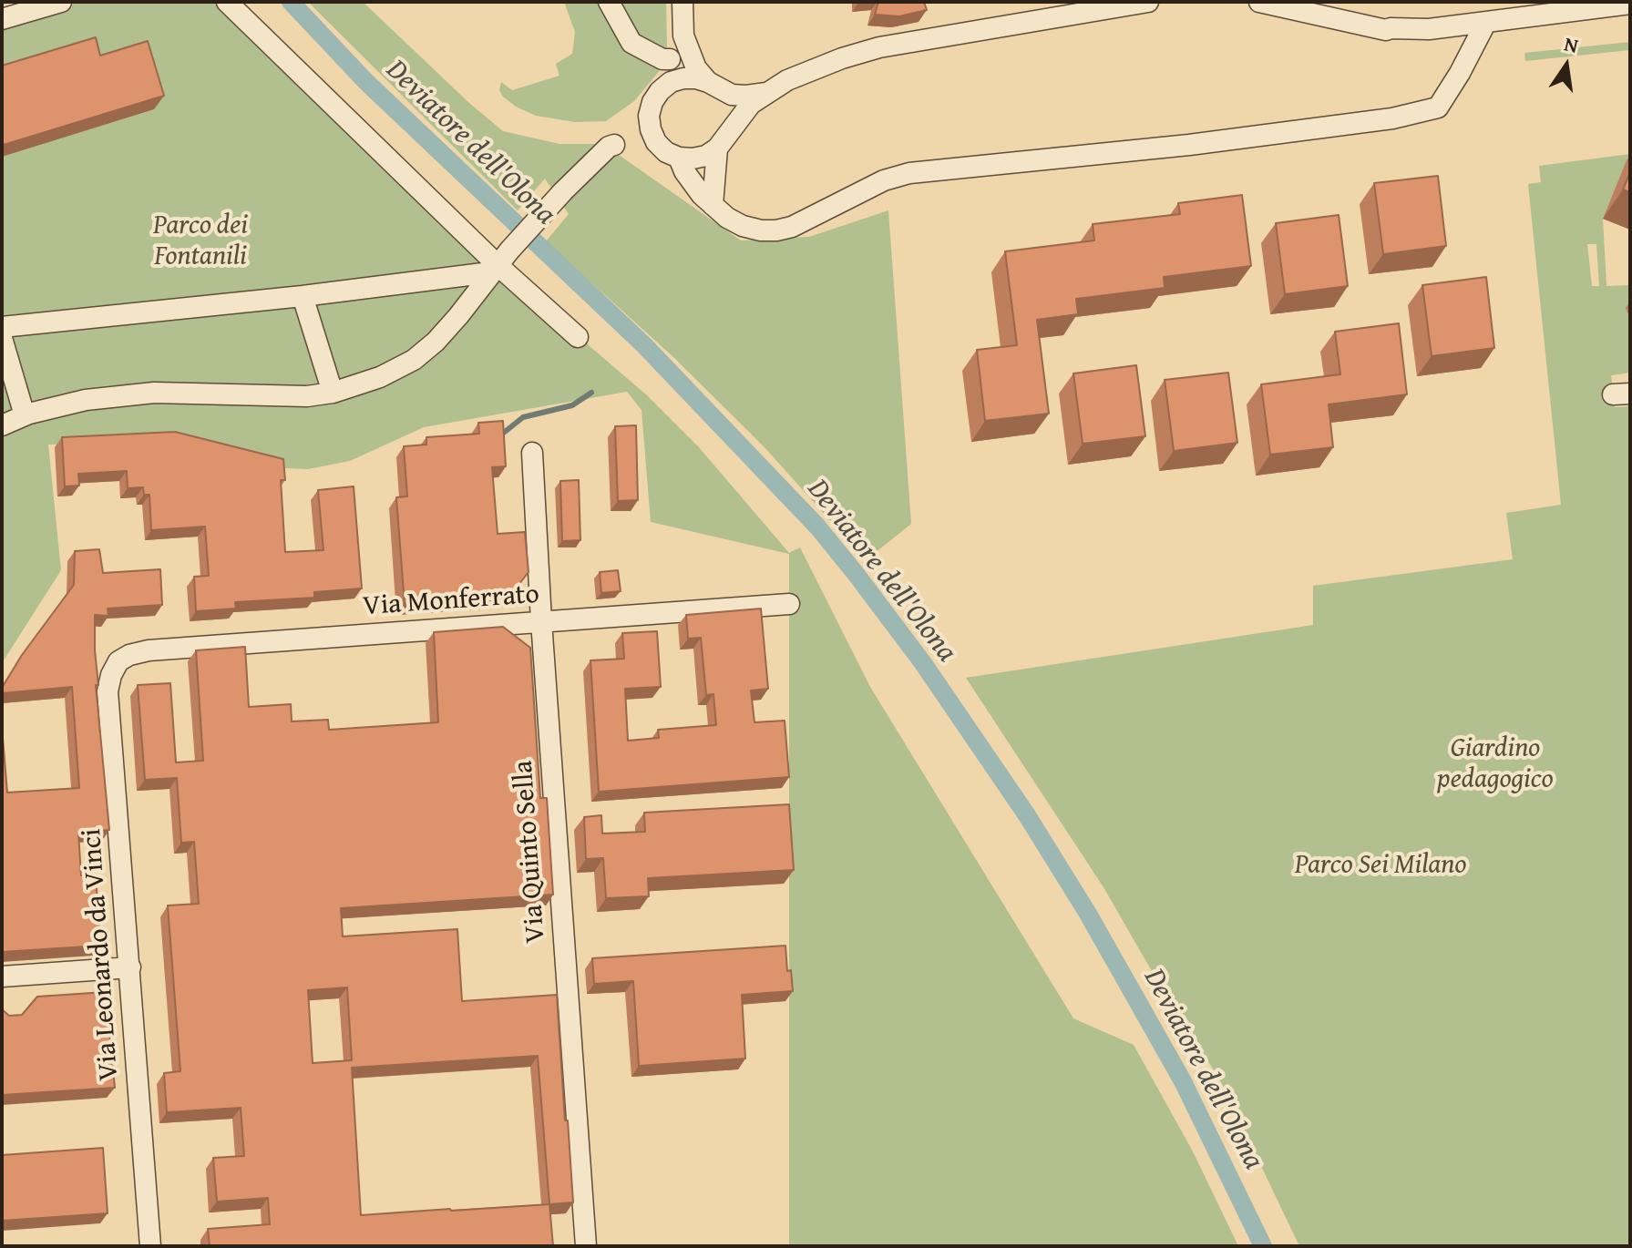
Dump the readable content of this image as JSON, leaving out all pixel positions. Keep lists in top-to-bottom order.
{
  "streets": {
    "street": ["Via Monferrato", "Via Quinto Sella", "Via Leonardo da Vinci"]
  },
  "crossings": [
    ["Via Monferrato", "Via Quinto Sella"],
    ["Via Monferrato", "Via Leonardo da Vinci"]
  ],
  "water": ["Deviatore dell'Olona"],
  "parks": ["Parco dei Fontanili", "Giardino pedagogico", "Parco Sei Milano"],
  "north": "top"
}
